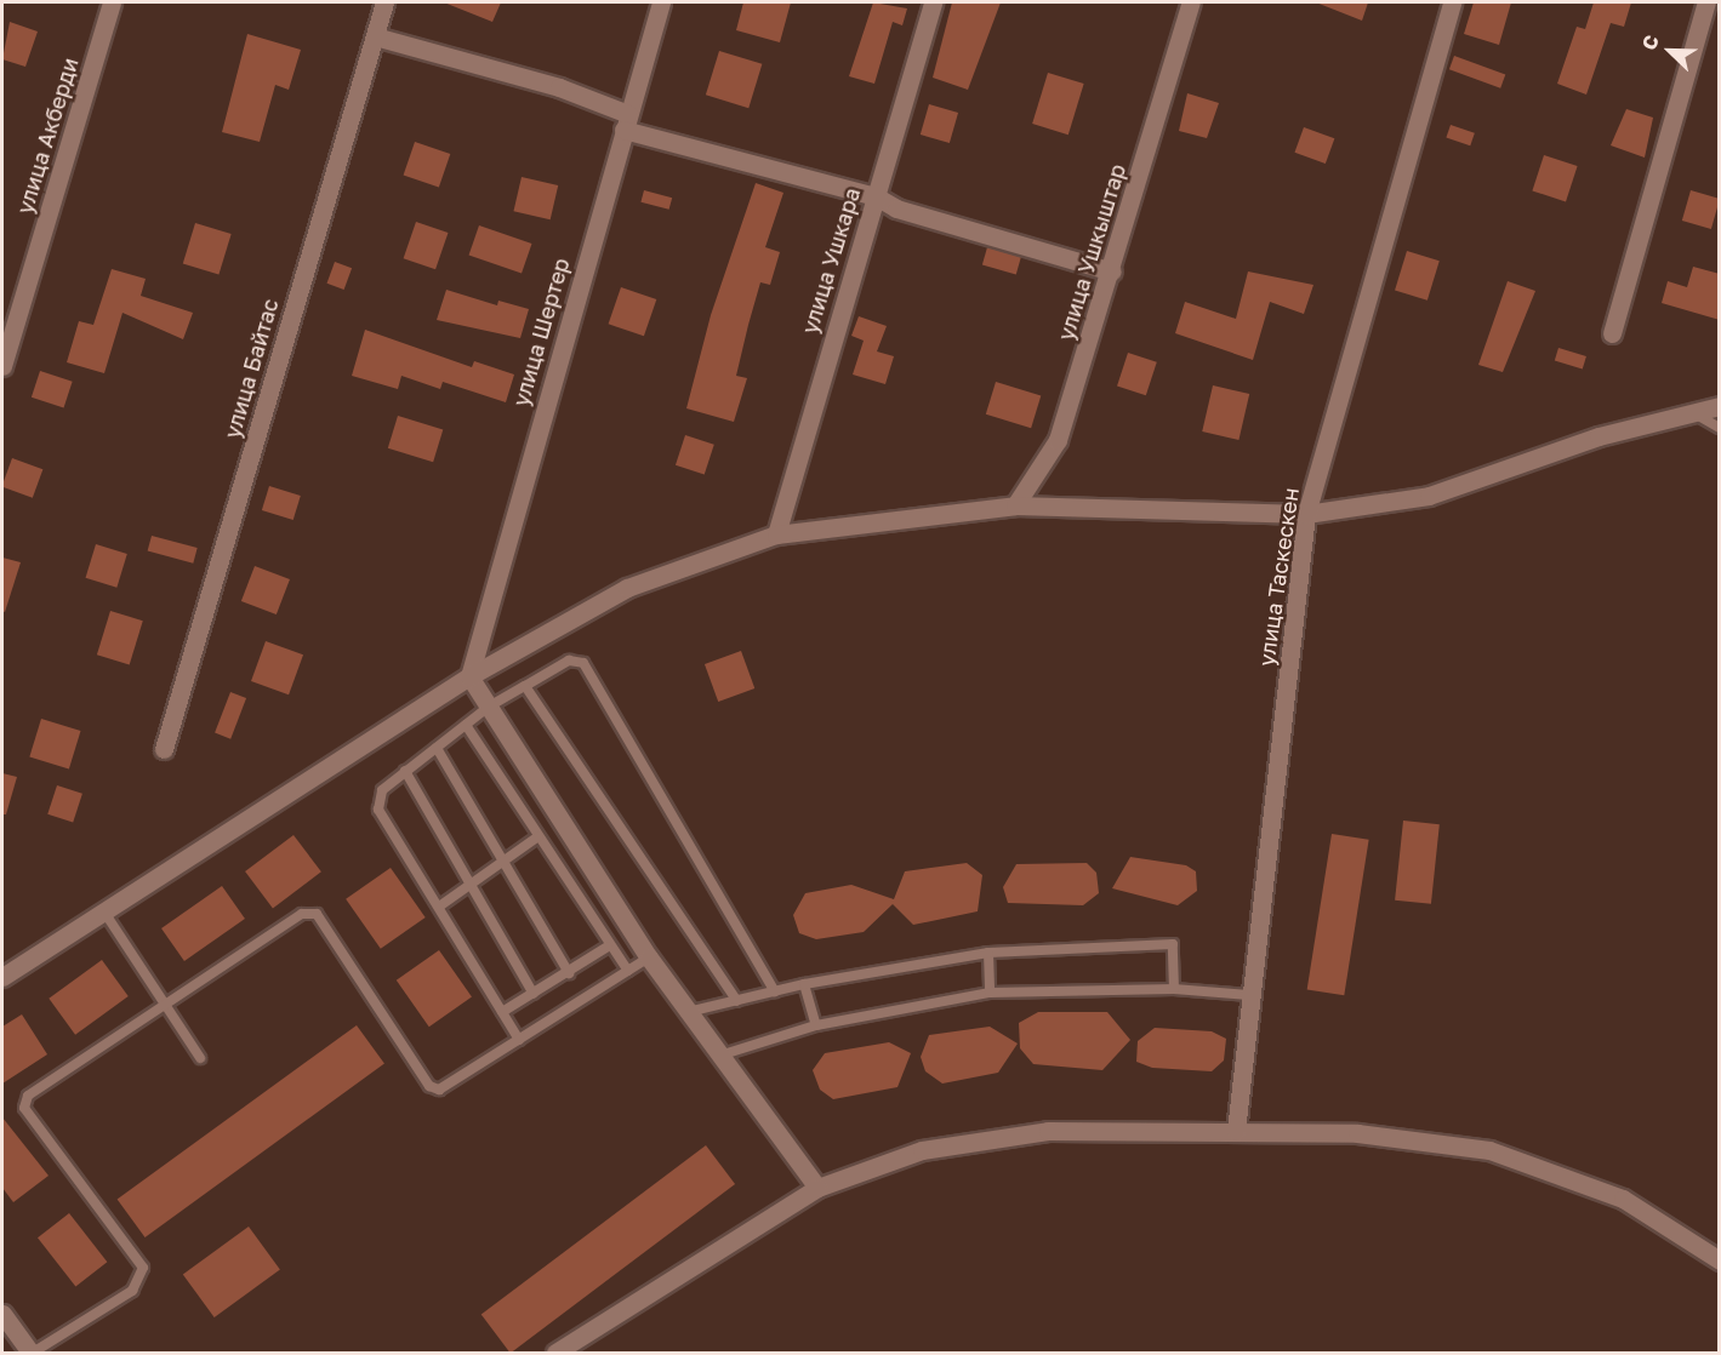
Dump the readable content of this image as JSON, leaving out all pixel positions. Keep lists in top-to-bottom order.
{
  "streets": {
    "street": [
      "улица Акберди",
      "улица Ушкыштар",
      "улица Ушкара",
      "улица Шертер",
      "улица Байтас",
      "улица Таскескен"
    ]
  },
  "north": "top left"
}
